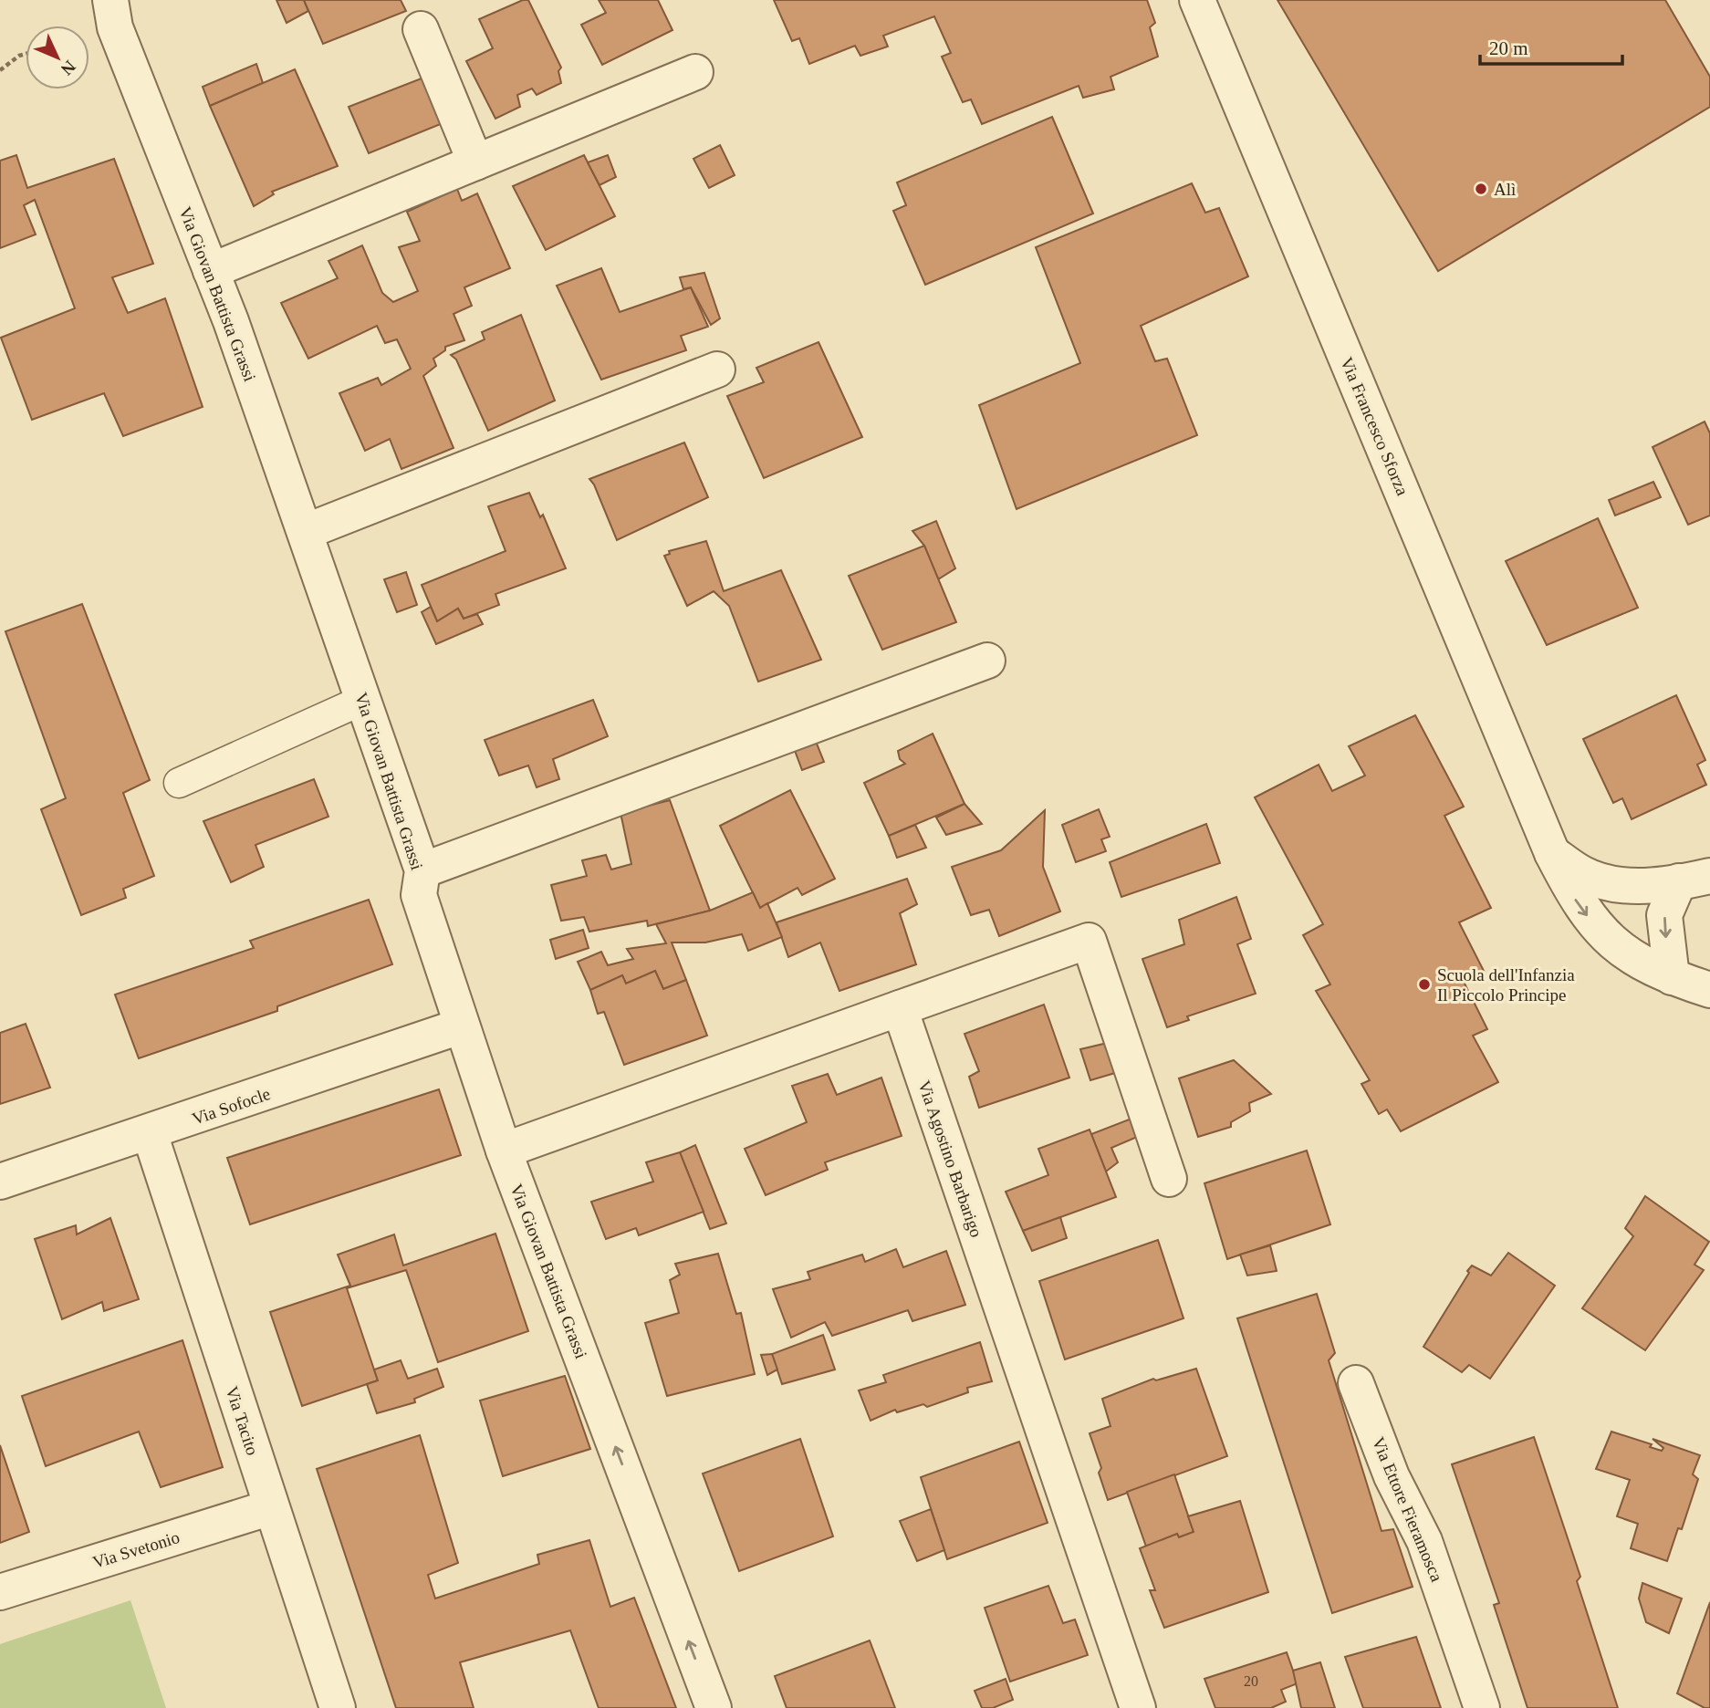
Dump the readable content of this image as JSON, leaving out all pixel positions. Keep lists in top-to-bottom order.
{
  "streets": {
    "street": [
      "Via Giovan Battista Grassi",
      "Via Francesco Sforza",
      "Via Sofocle",
      "Via Agostino Barbarigo",
      "Via Tacito",
      "Via Ettore Fieramosca",
      "Via Svetonio"
    ]
  },
  "crossings": [
    ["Via Giovan Battista Grassi", "Via Sofocle"],
    ["Via Sofocle", "Via Tacito"],
    ["Via Tacito", "Via Svetonio"]
  ],
  "places": ["Alì", "Scuola dell'Infanzia Il Piccolo Principe"],
  "house_numbers": ["20"],
  "scale_bar": "20 m",
  "north": "bottom right"
}
